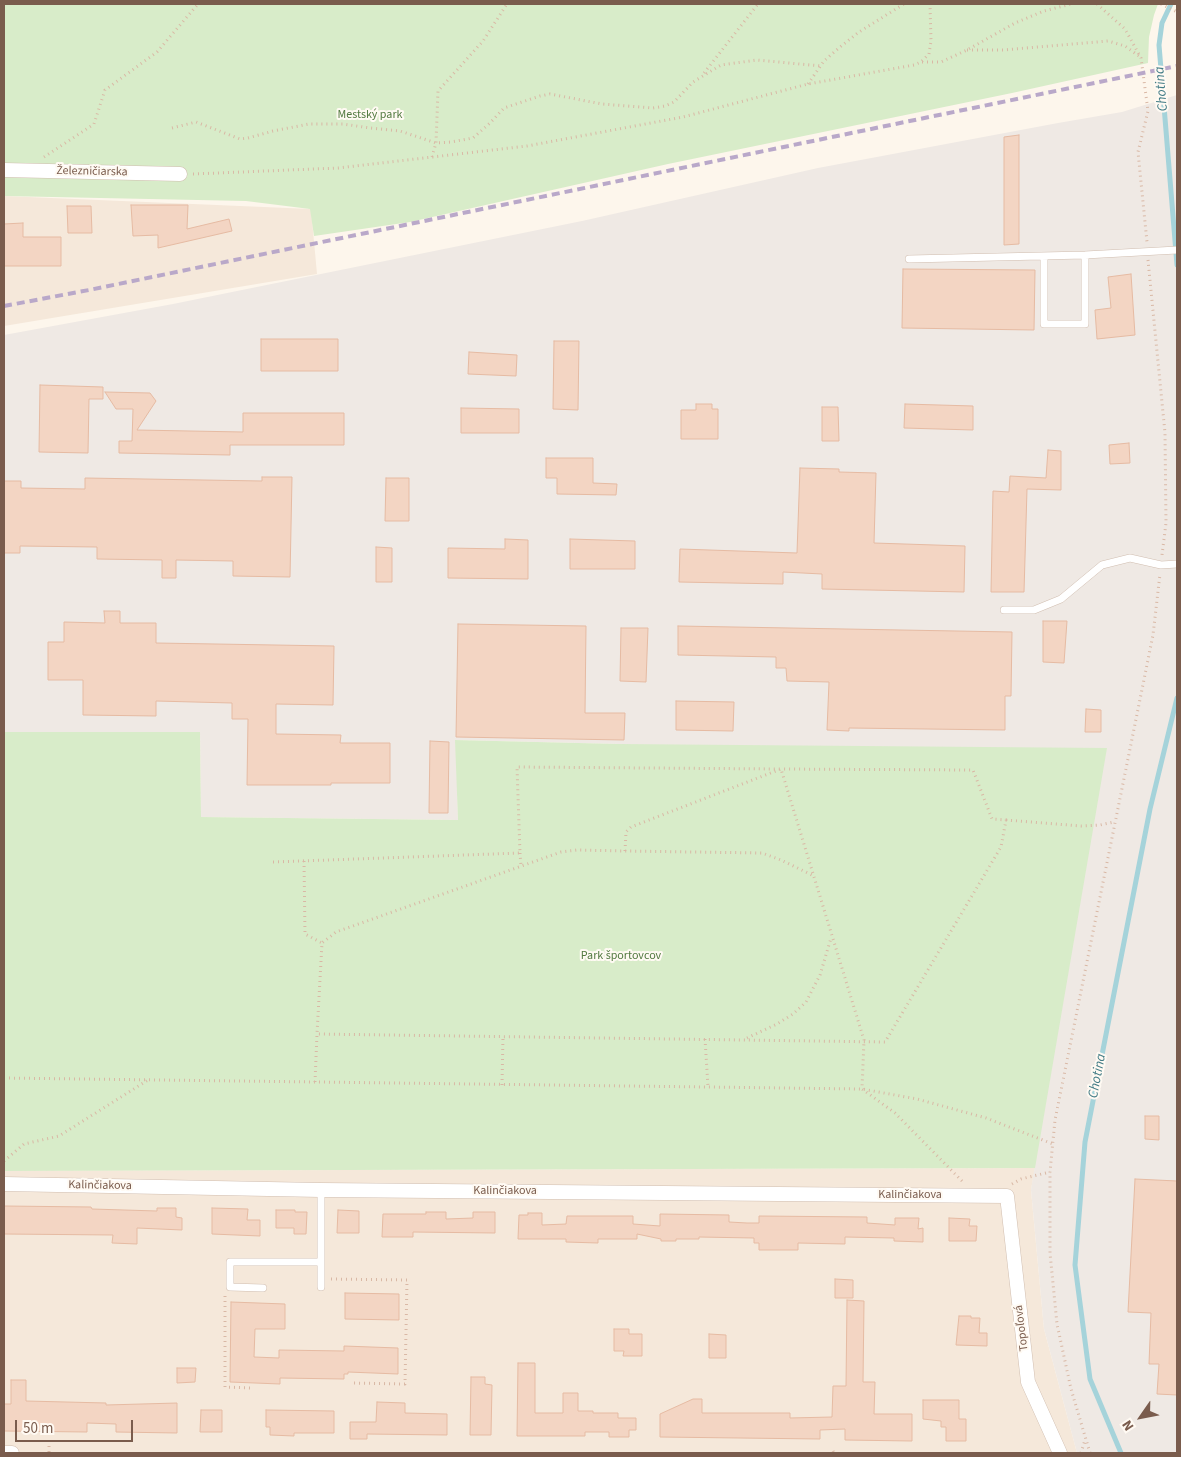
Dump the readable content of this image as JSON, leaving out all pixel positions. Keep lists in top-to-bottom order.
{
  "streets": {
    "street": ["Železničiarska", "Kalinčiakova", "Topoľová"]
  },
  "crossings": [
    ["Kalinčiakova", "Topoľová"]
  ],
  "water": ["Chotina"],
  "parks": ["Mestský park", "Park športovcov"],
  "scale_bar": "50 m",
  "north": "bottom left"
}
